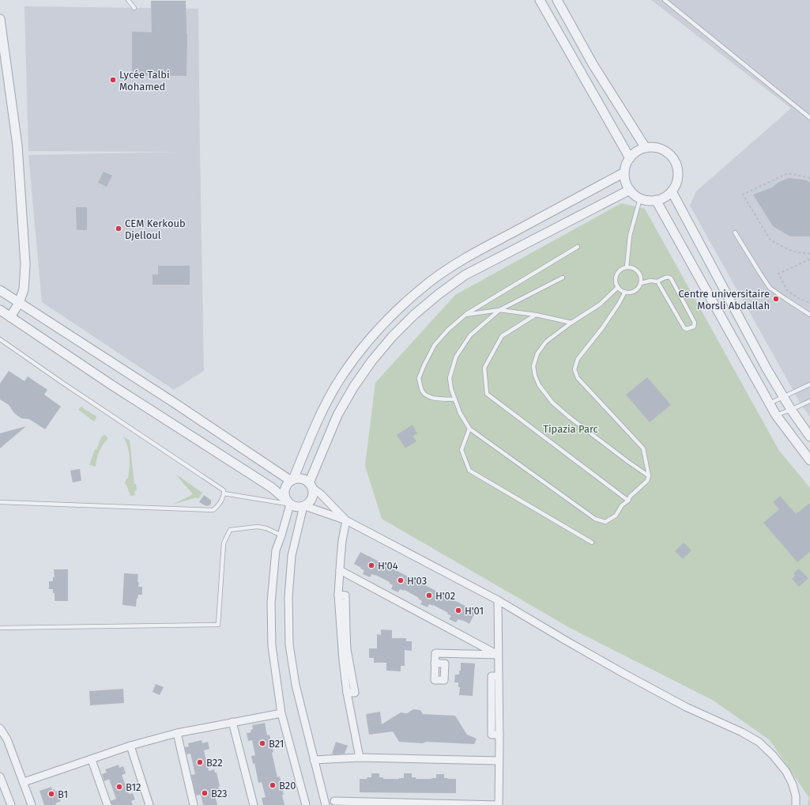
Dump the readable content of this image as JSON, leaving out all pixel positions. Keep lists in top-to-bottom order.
{
  "parks": ["Tipazia Parc"],
  "places": [
    "Lycée Talbi Mohamed",
    "CEM Kerkoub Djelloul",
    "Centre universitaire Morsli Abdallah",
    "H'04",
    "H'03",
    "H'02",
    "H'01",
    "B21",
    "B22",
    "B20",
    "B12",
    "B23",
    "B1"
  ]
}
